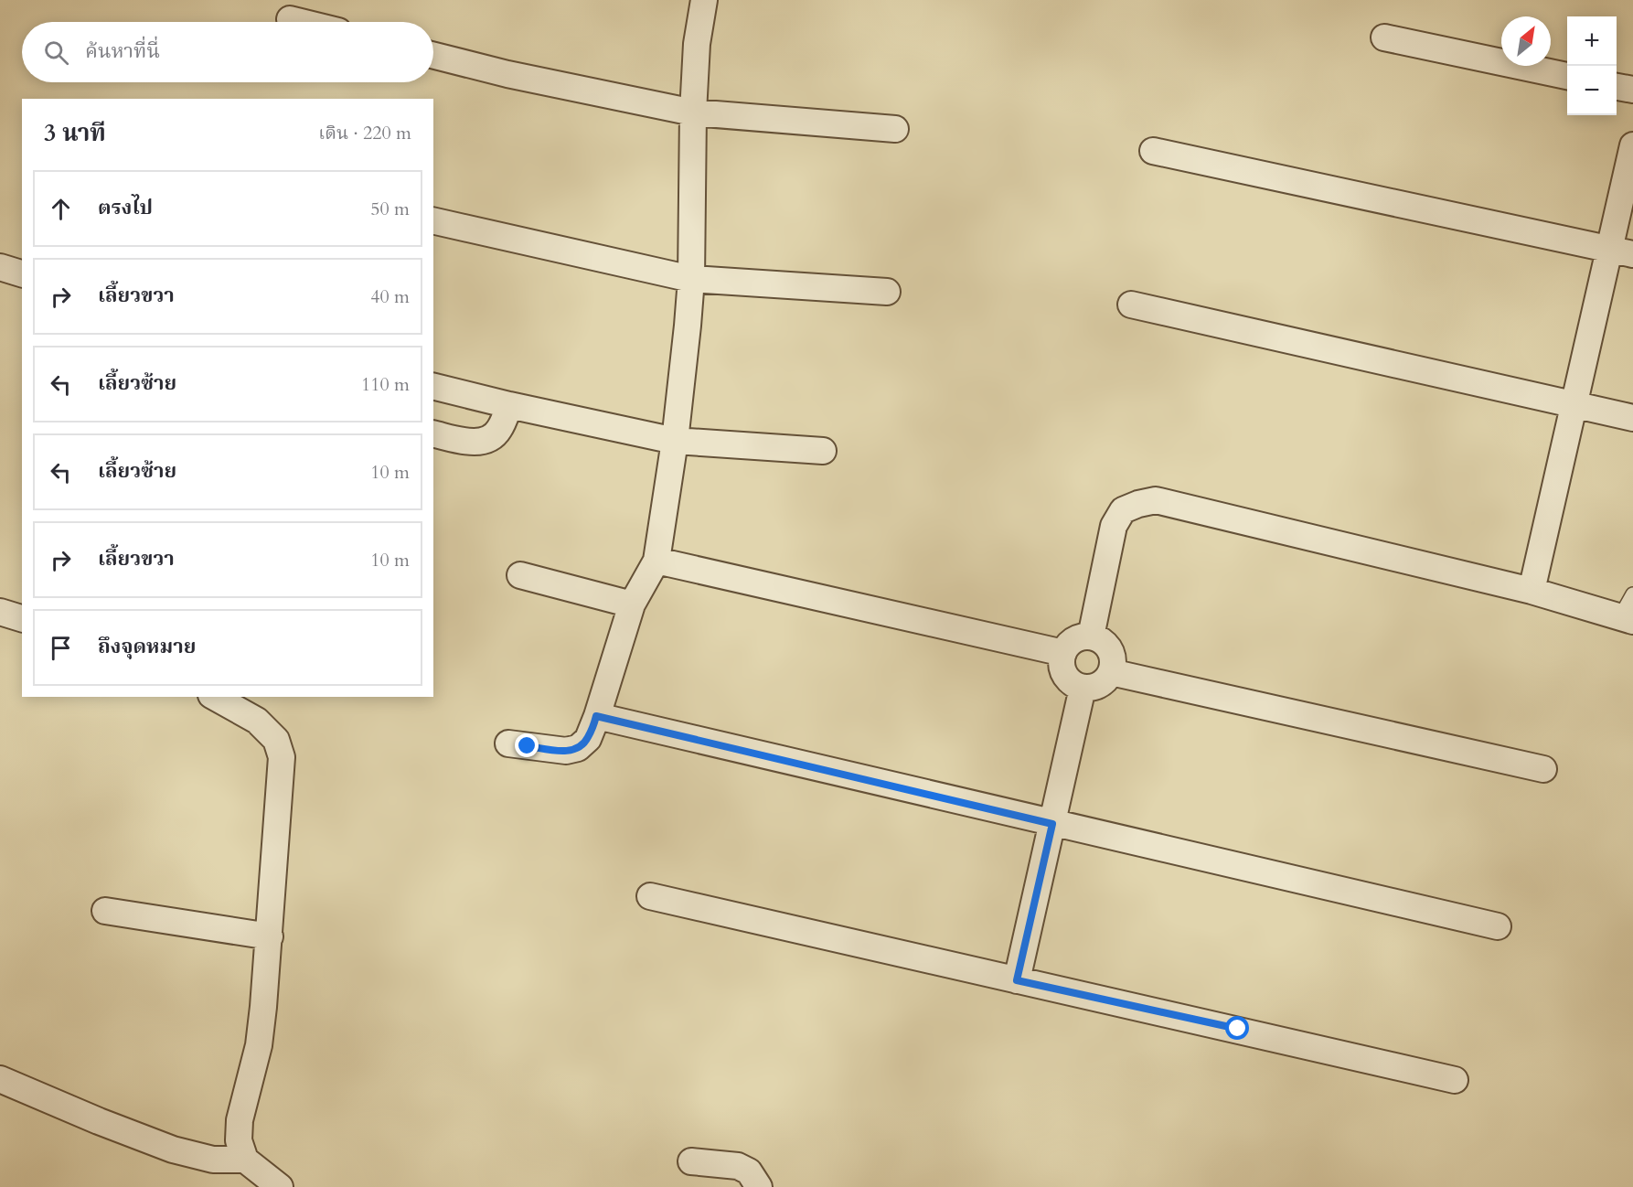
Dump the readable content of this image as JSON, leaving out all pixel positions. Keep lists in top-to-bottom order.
{
  "north": "top right",
  "page": {
    "map_buttons": ["+", "−"],
    "search": "ค้นหาที่นี่",
    "heading": ["3 นาที", "เดิน · 220 m"],
    "list": [
      ["ตรงไป", "50 m"],
      ["เลี้ยวขวา", "40 m"],
      ["เลี้ยวซ้าย", "110 m"],
      ["เลี้ยวซ้าย", "10 m"],
      ["เลี้ยวขวา", "10 m"],
      "ถึงจุดหมาย"
    ]
  }
}
